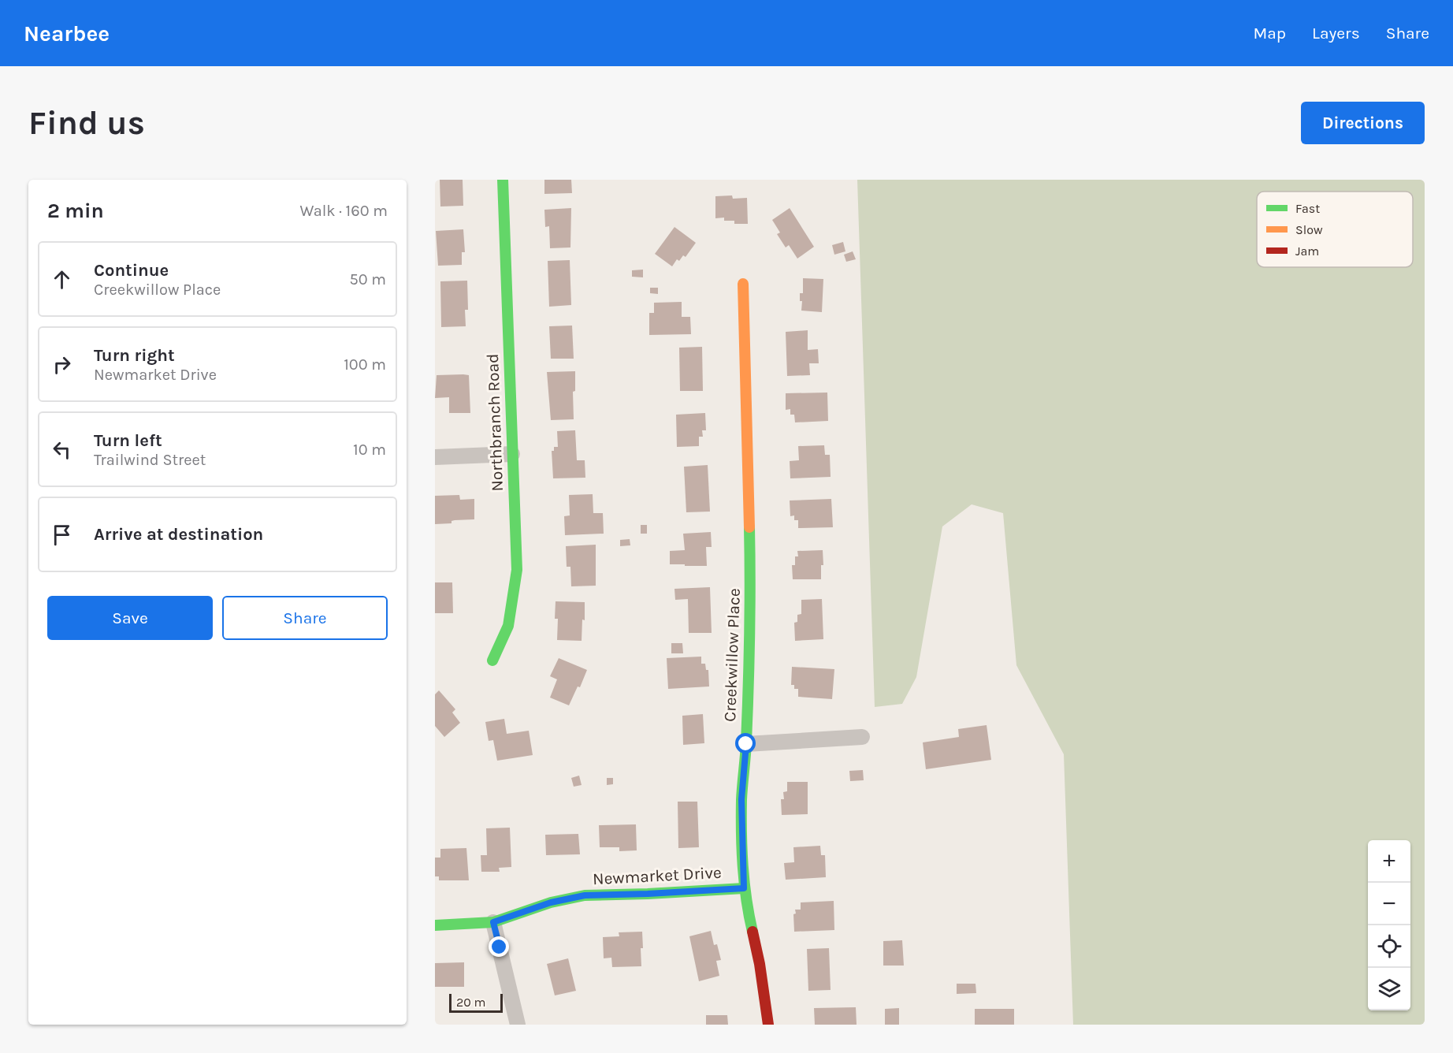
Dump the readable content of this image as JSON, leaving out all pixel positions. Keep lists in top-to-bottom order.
{
  "streets": {
    "street": ["Northbranch Road", "Creekwillow Place", "Newmarket Drive"]
  },
  "crossings": [
    ["Creekwillow Place", "Newmarket Drive"]
  ],
  "legend": ["Fast", "Slow", "Jam"],
  "scale_bar": "20 m",
  "page": {
    "header": "Nearbee",
    "nav": ["Map", "Layers", "Share"],
    "buttons": [
      "Directions",
      ["Save", "Share"]
    ],
    "title": "Find us",
    "heading": ["2 min", "Walk · 160 m"],
    "list": [
      ["Continue", "Creekwillow Place", "50 m"],
      ["Turn right", "Newmarket Drive", "100 m"],
      ["Turn left", "Trailwind Street", "10 m"],
      "Arrive at destination"
    ],
    "map_buttons": ["+", "−"],
    "scale": "20 m"
  }
}
